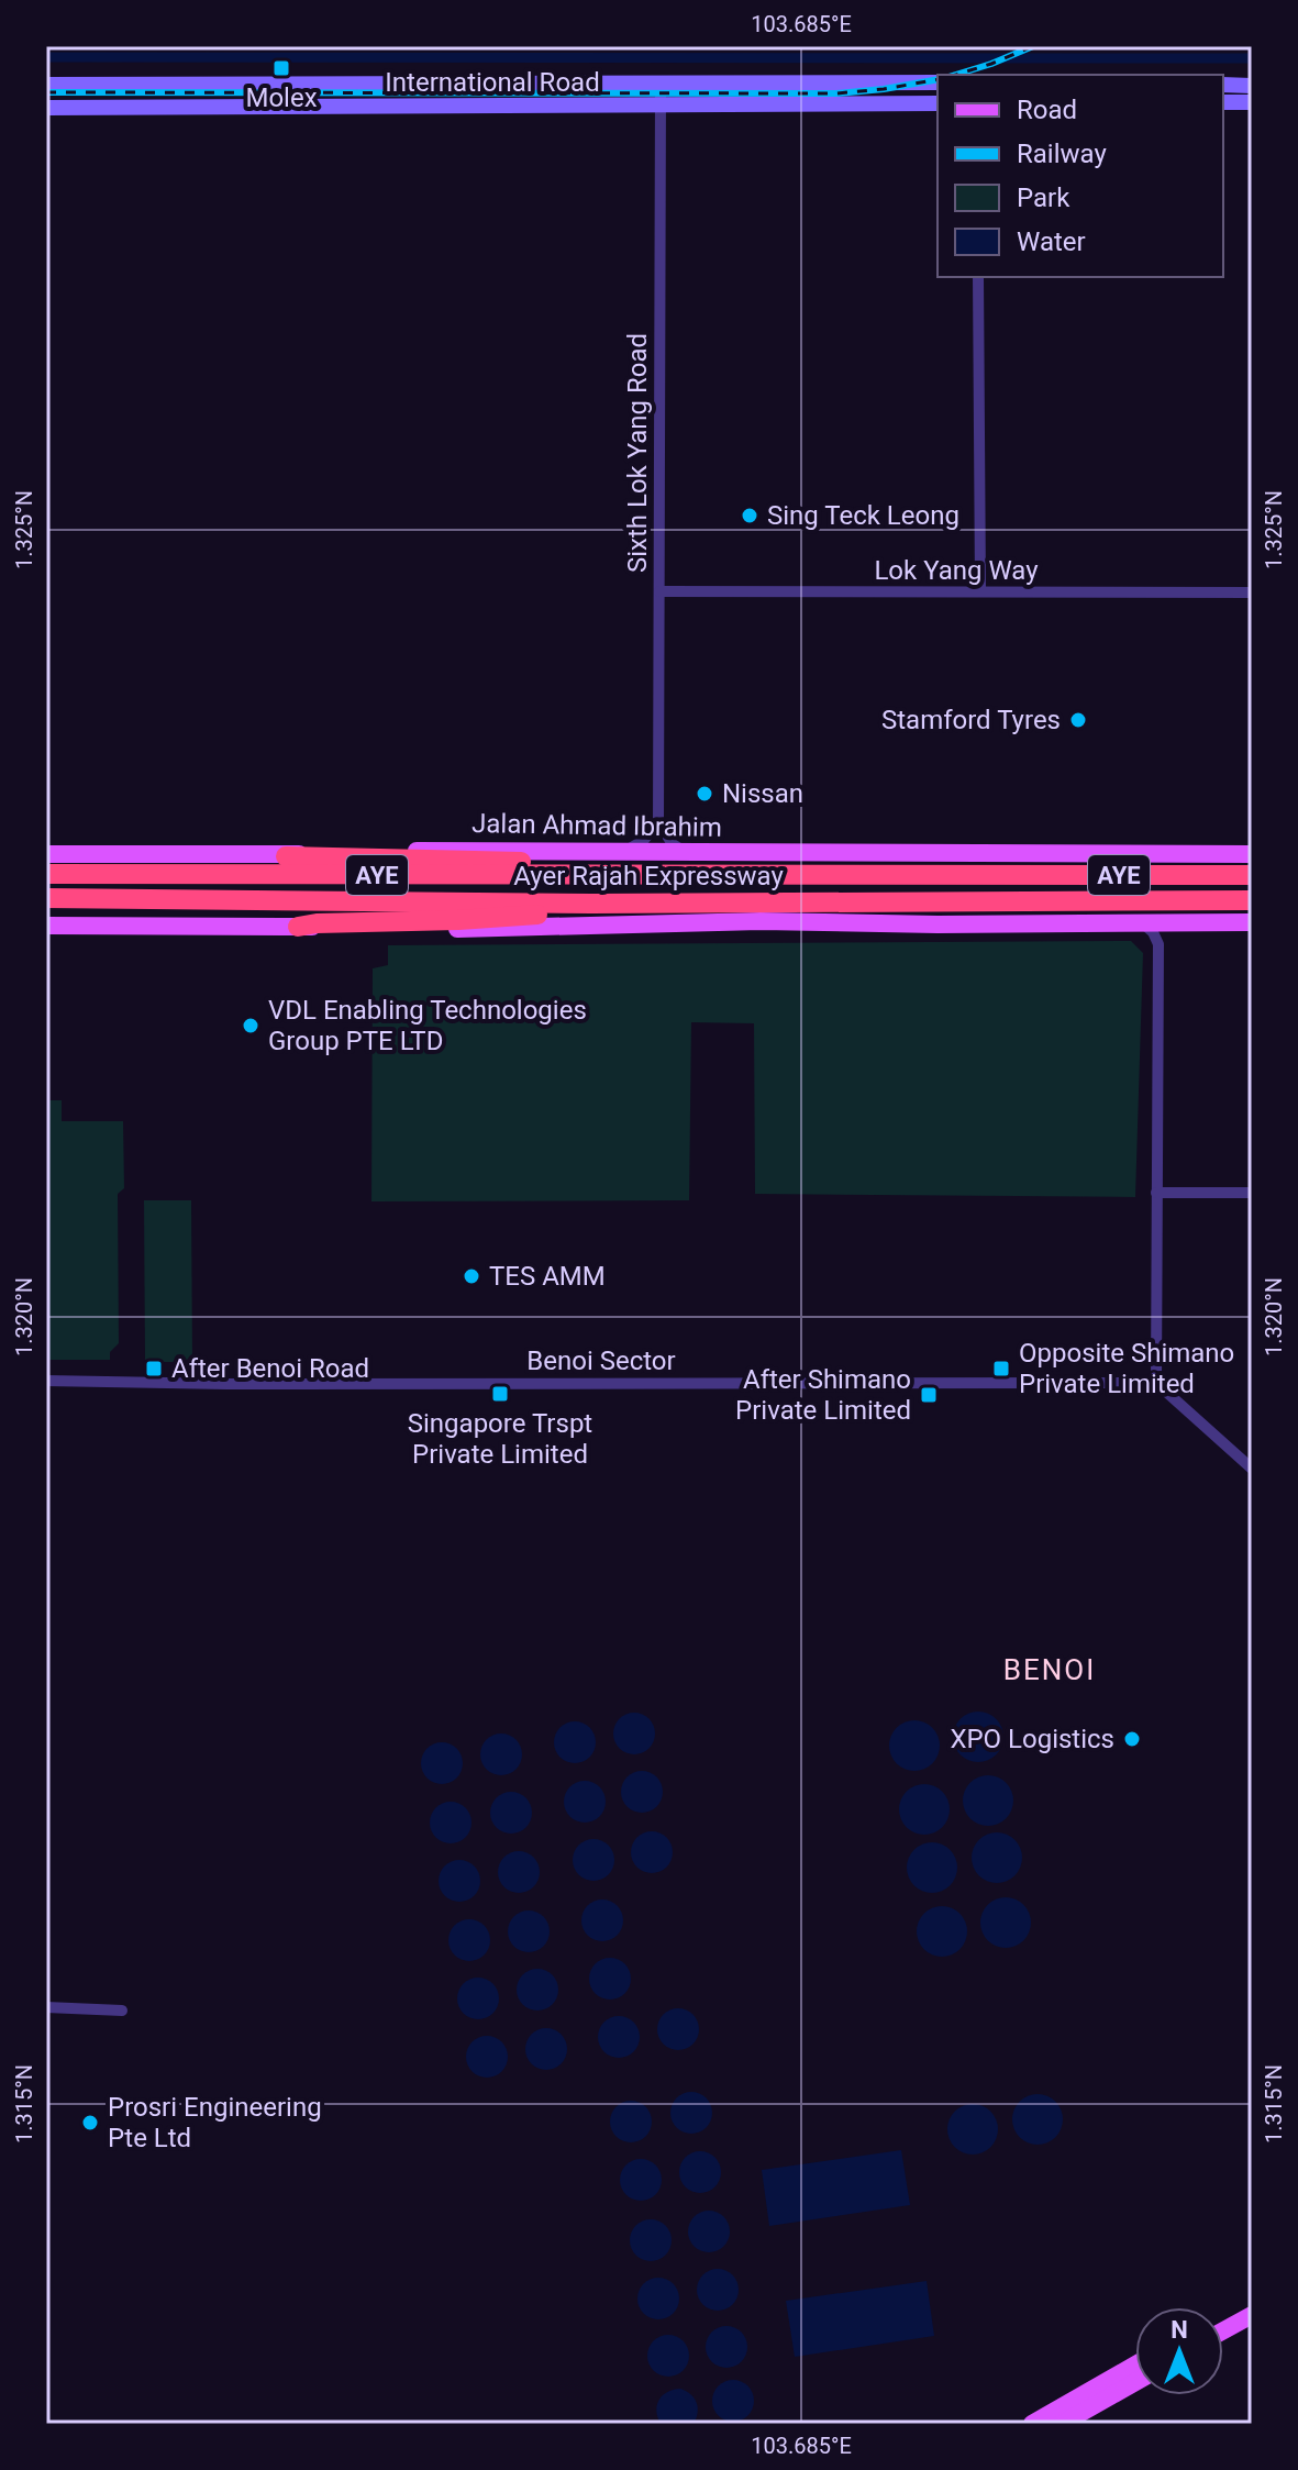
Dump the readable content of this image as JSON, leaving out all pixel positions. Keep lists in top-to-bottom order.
{
  "streets": {
    "highway": ["AYE", "Ayer Rajah Expressway"],
    "main road": ["International Road", "Jalan Ahmad Ibrahim"],
    "street": ["Sixth Lok Yang Road", "Lok Yang Way", "Benoi Sector"]
  },
  "crossings": [
    ["International Road", "Sixth Lok Yang Road"],
    ["Sixth Lok Yang Road", "Lok Yang Way"]
  ],
  "districts": ["BENOI"],
  "places": {
    "transit": [
      "Molex",
      "After Benoi Road",
      "Opposite Shimano Private Limited",
      "Singapore Trspt Private Limited",
      "After Shimano Private Limited"
    ],
    "other": [
      "Sing Teck Leong",
      "Stamford Tyres",
      "Nissan",
      "VDL Enabling Technologies Group PTE LTD",
      "TES AMM",
      "XPO Logistics",
      "Prosri Engineering Pte Ltd"
    ]
  },
  "legend": [
    "Road",
    "Railway",
    "Park",
    "Water"
  ],
  "north": "top",
  "coordinates": [
    "103.685°E",
    "1.325°N",
    "1.320°N",
    "1.315°N"
  ]
}
